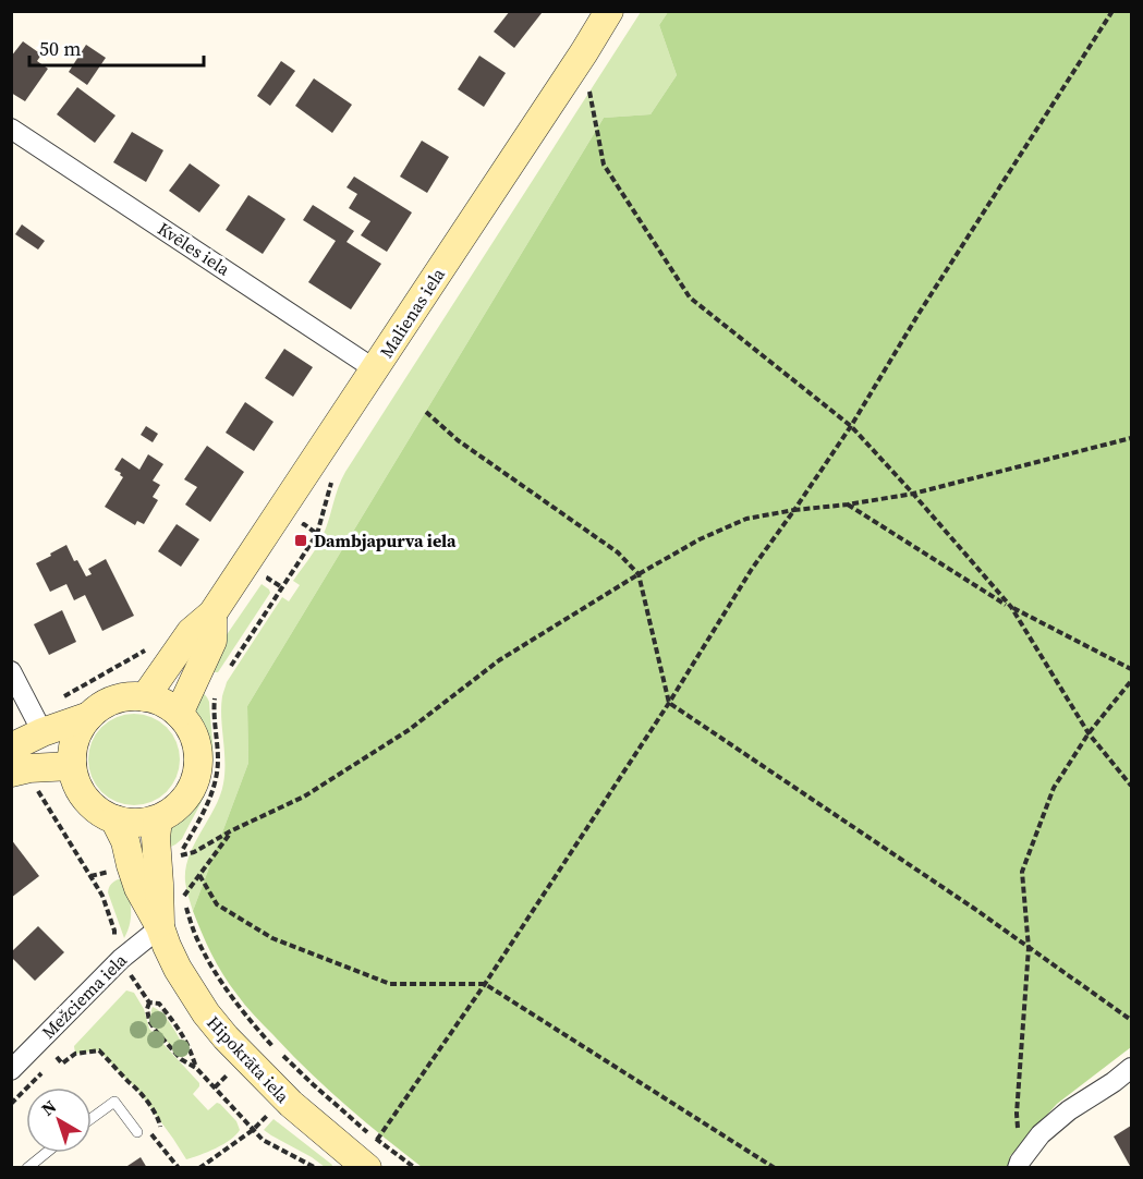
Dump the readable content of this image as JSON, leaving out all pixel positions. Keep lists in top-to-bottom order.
{
  "streets": {
    "street": [
      "Kvēles iela",
      "Malienas iela",
      "Mežciema iela",
      "Hipokrāta iela"
    ]
  },
  "crossings": [
    ["Kvēles iela", "Malienas iela"],
    ["Malienas iela", "Hipokrāta iela"],
    ["Mežciema iela", "Hipokrāta iela"]
  ],
  "places": {
    "transit": ["Dambjapurva iela"]
  },
  "scale_bar": "50 m",
  "north": "top left"
}
